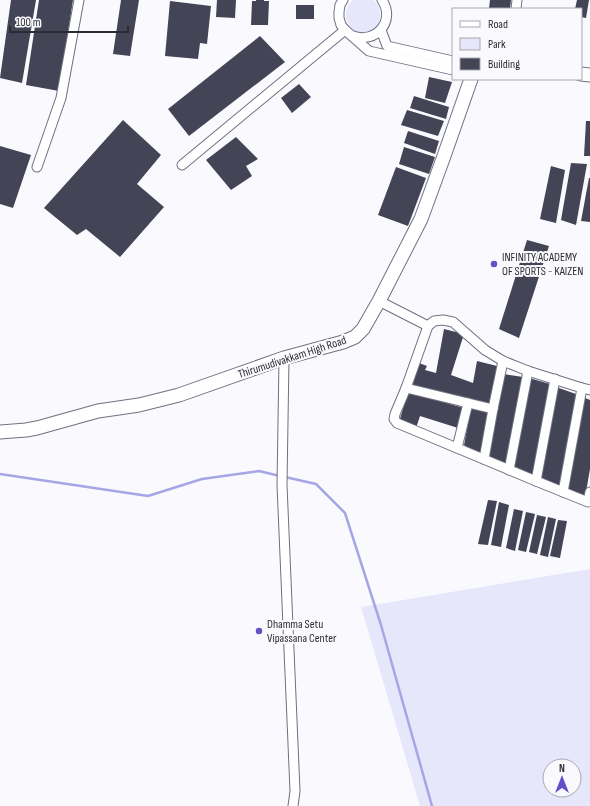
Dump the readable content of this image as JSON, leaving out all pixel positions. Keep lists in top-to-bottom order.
{
  "streets": {
    "main road": ["Thirumudivakkam High Road"]
  },
  "places": ["INFINITY ACADEMY OF SPORTS - KAIZEN", "Dhamma Setu Vipassana Center"],
  "legend": ["Road", "Park", "Building"],
  "scale_bar": "100 m",
  "north": "top"
}
